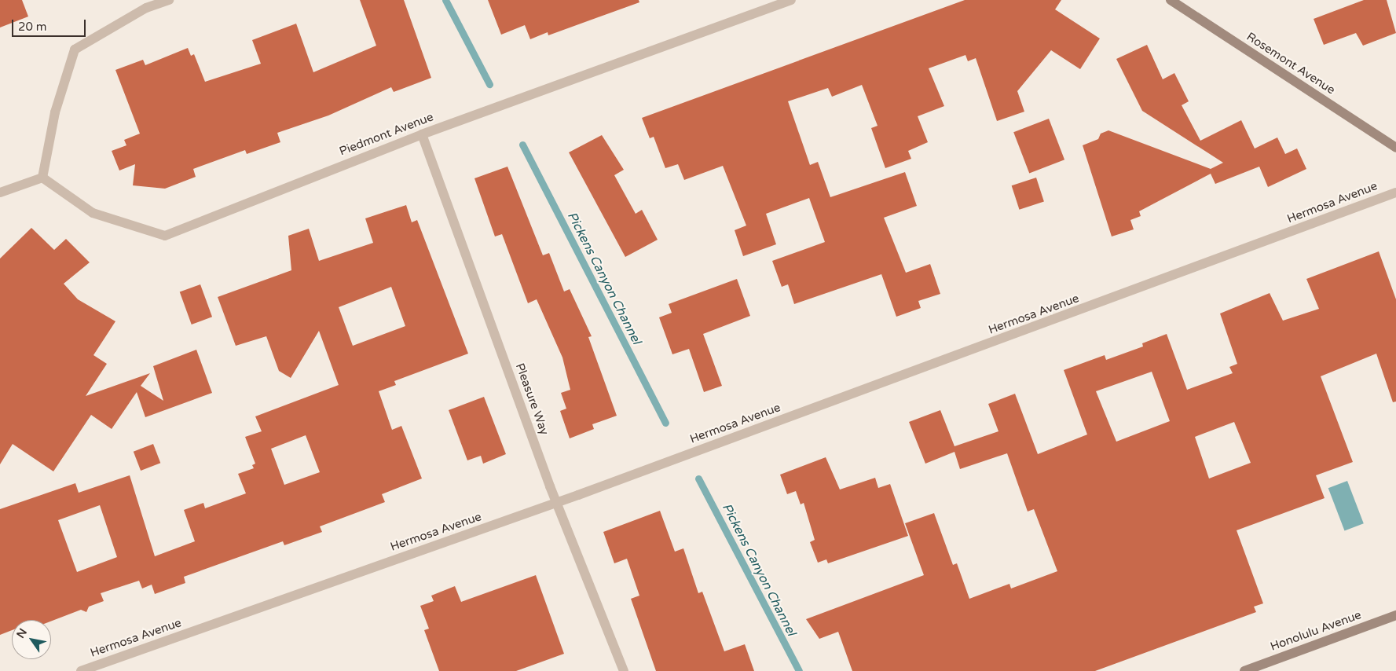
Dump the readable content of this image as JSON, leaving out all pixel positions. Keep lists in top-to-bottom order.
{
  "streets": {
    "street": [
      "Rosemont Avenue",
      "Piedmont Avenue",
      "Hermosa Avenue",
      "Pleasure Way",
      "Honolulu Avenue"
    ]
  },
  "crossings": [
    ["Piedmont Avenue", "Pleasure Way"],
    ["Hermosa Avenue", "Pleasure Way"]
  ],
  "water": ["Pickens Canyon Channel"],
  "scale_bar": "20 m",
  "north": "top left"
}
